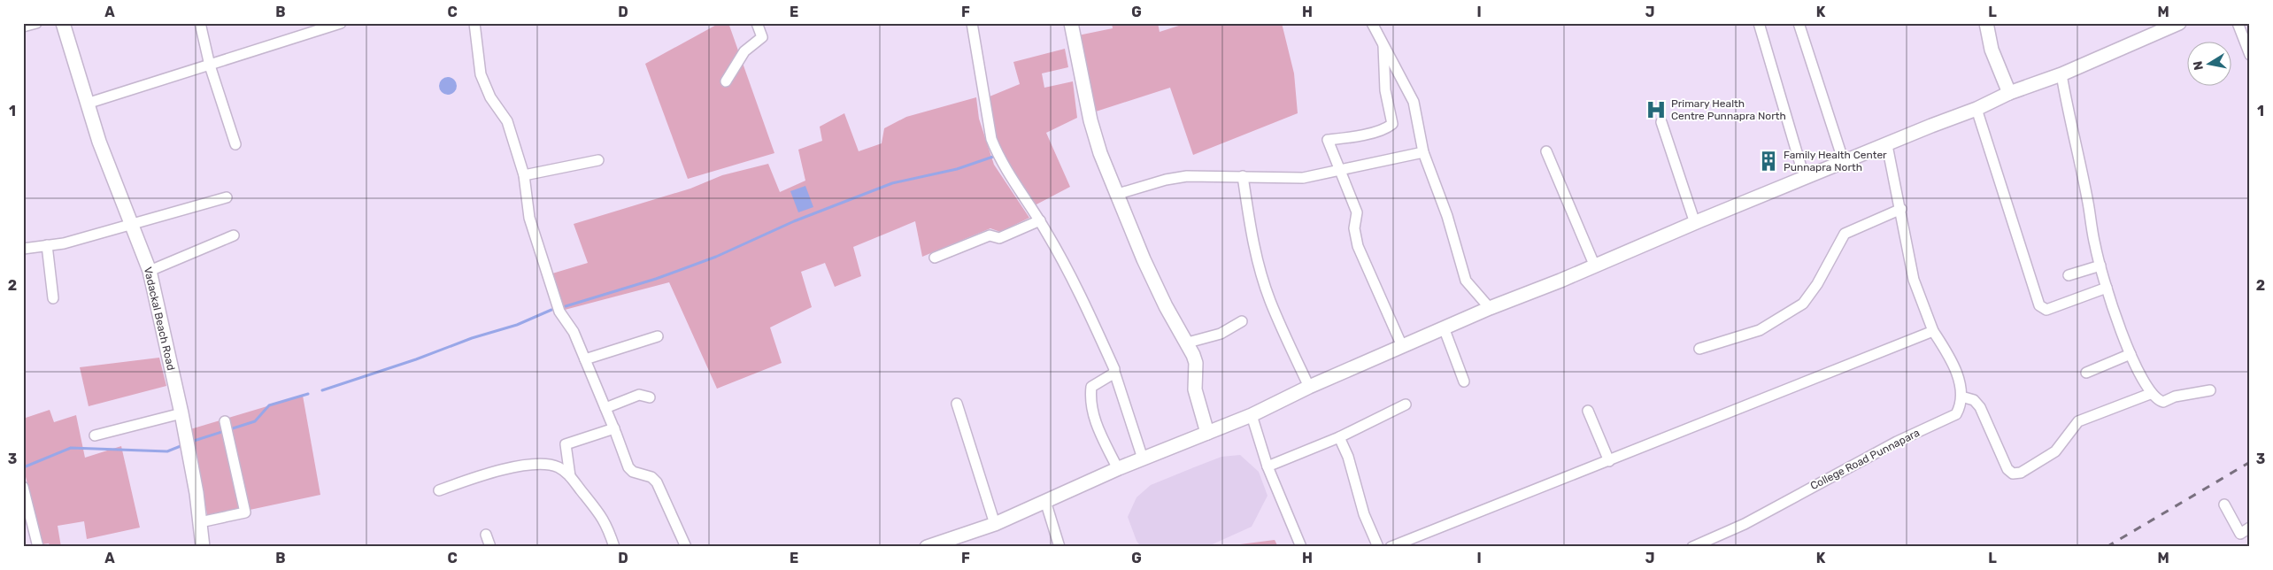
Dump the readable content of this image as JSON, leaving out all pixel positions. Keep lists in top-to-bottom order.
{
  "streets": {
    "main road": ["Vadackal Beach Road"],
    "street": ["College Road Punnapara"]
  },
  "places": {
    "hospital": ["Primary Health Centre Punnapra North"],
    "building": ["Family Health Center Punnapra North"]
  },
  "north": "left",
  "grid": {
    "columns": [
      "A",
      "B",
      "C",
      "D",
      "E",
      "F",
      "G",
      "H",
      "I",
      "J",
      "K",
      "L",
      "M"
    ],
    "rows": ["1", "2", "3"]
  }
}
